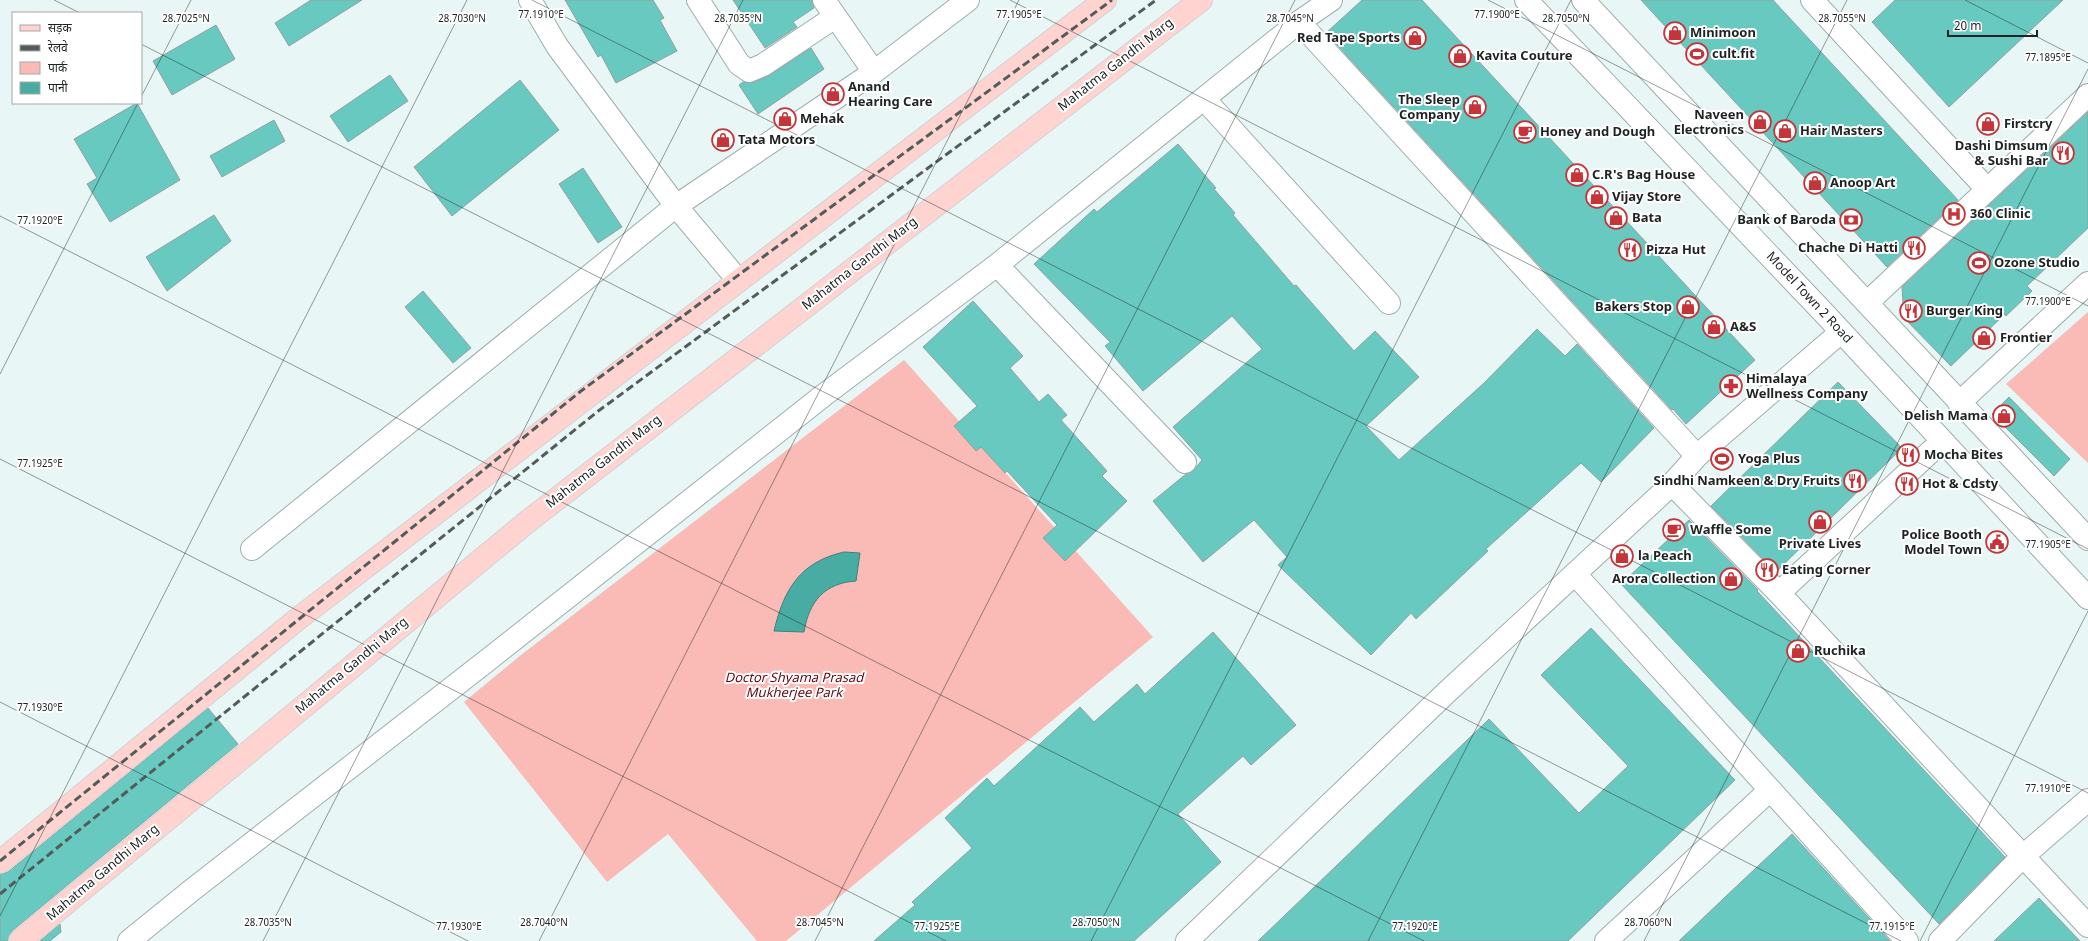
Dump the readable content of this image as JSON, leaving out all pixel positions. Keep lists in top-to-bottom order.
{
  "streets": {
    "main road": ["Mahatma Gandhi Marg"],
    "street": ["Model Town 2 Road"]
  },
  "parks": ["Doctor Shyama Prasad Mukherjee Park"],
  "places": {
    "shop": [
      "Minimoon",
      "Red Tape Sports",
      "Kavita Couture",
      "Anand Hearing Care",
      "The Sleep Company",
      "Mehak",
      "Naveen Electronics",
      "Firstcry",
      "Hair Masters",
      "Tata Motors",
      "C.R's Bag House",
      "Anoop Art",
      "Vijay Store",
      "Bata",
      "Bakers Stop",
      "A&S",
      "Frontier",
      "Delish Mama",
      "Private Lives",
      "la Peach",
      "Arora Collection",
      "Ruchika"
    ],
    "sports": ["cult.fit", "Ozone Studio", "Yoga Plus"],
    "cafe": ["Honey and Dough", "Waffle Some"],
    "restaurant": [
      "Dashi Dimsum & Sushi Bar",
      "Chache Di Hatti",
      "Pizza Hut",
      "Burger King",
      "Mocha Bites",
      "Sindhi Namkeen & Dry Fruits",
      "Hot & Cdsty",
      "Eating Corner"
    ],
    "hospital": ["360 Clinic"],
    "bank": ["Bank of Baroda"],
    "pharmacy": ["Himalaya Wellness Company"],
    "public building": ["Police Booth Model Town"]
  },
  "legend": [
    "सड़क",
    "रेलवे",
    "पार्क",
    "पानी"
  ],
  "scale_bar": "20 m",
  "coordinates": [
    "77.1910°E",
    "77.1905°E",
    "77.1900°E",
    "28.7025°N",
    "28.7030°N",
    "28.7035°N",
    "28.7045°N",
    "28.7050°N",
    "28.7055°N",
    "77.1895°E",
    "77.1920°E",
    "77.1925°E",
    "77.1930°E",
    "28.7040°N",
    "28.7060°N",
    "77.1915°E"
  ]
}
